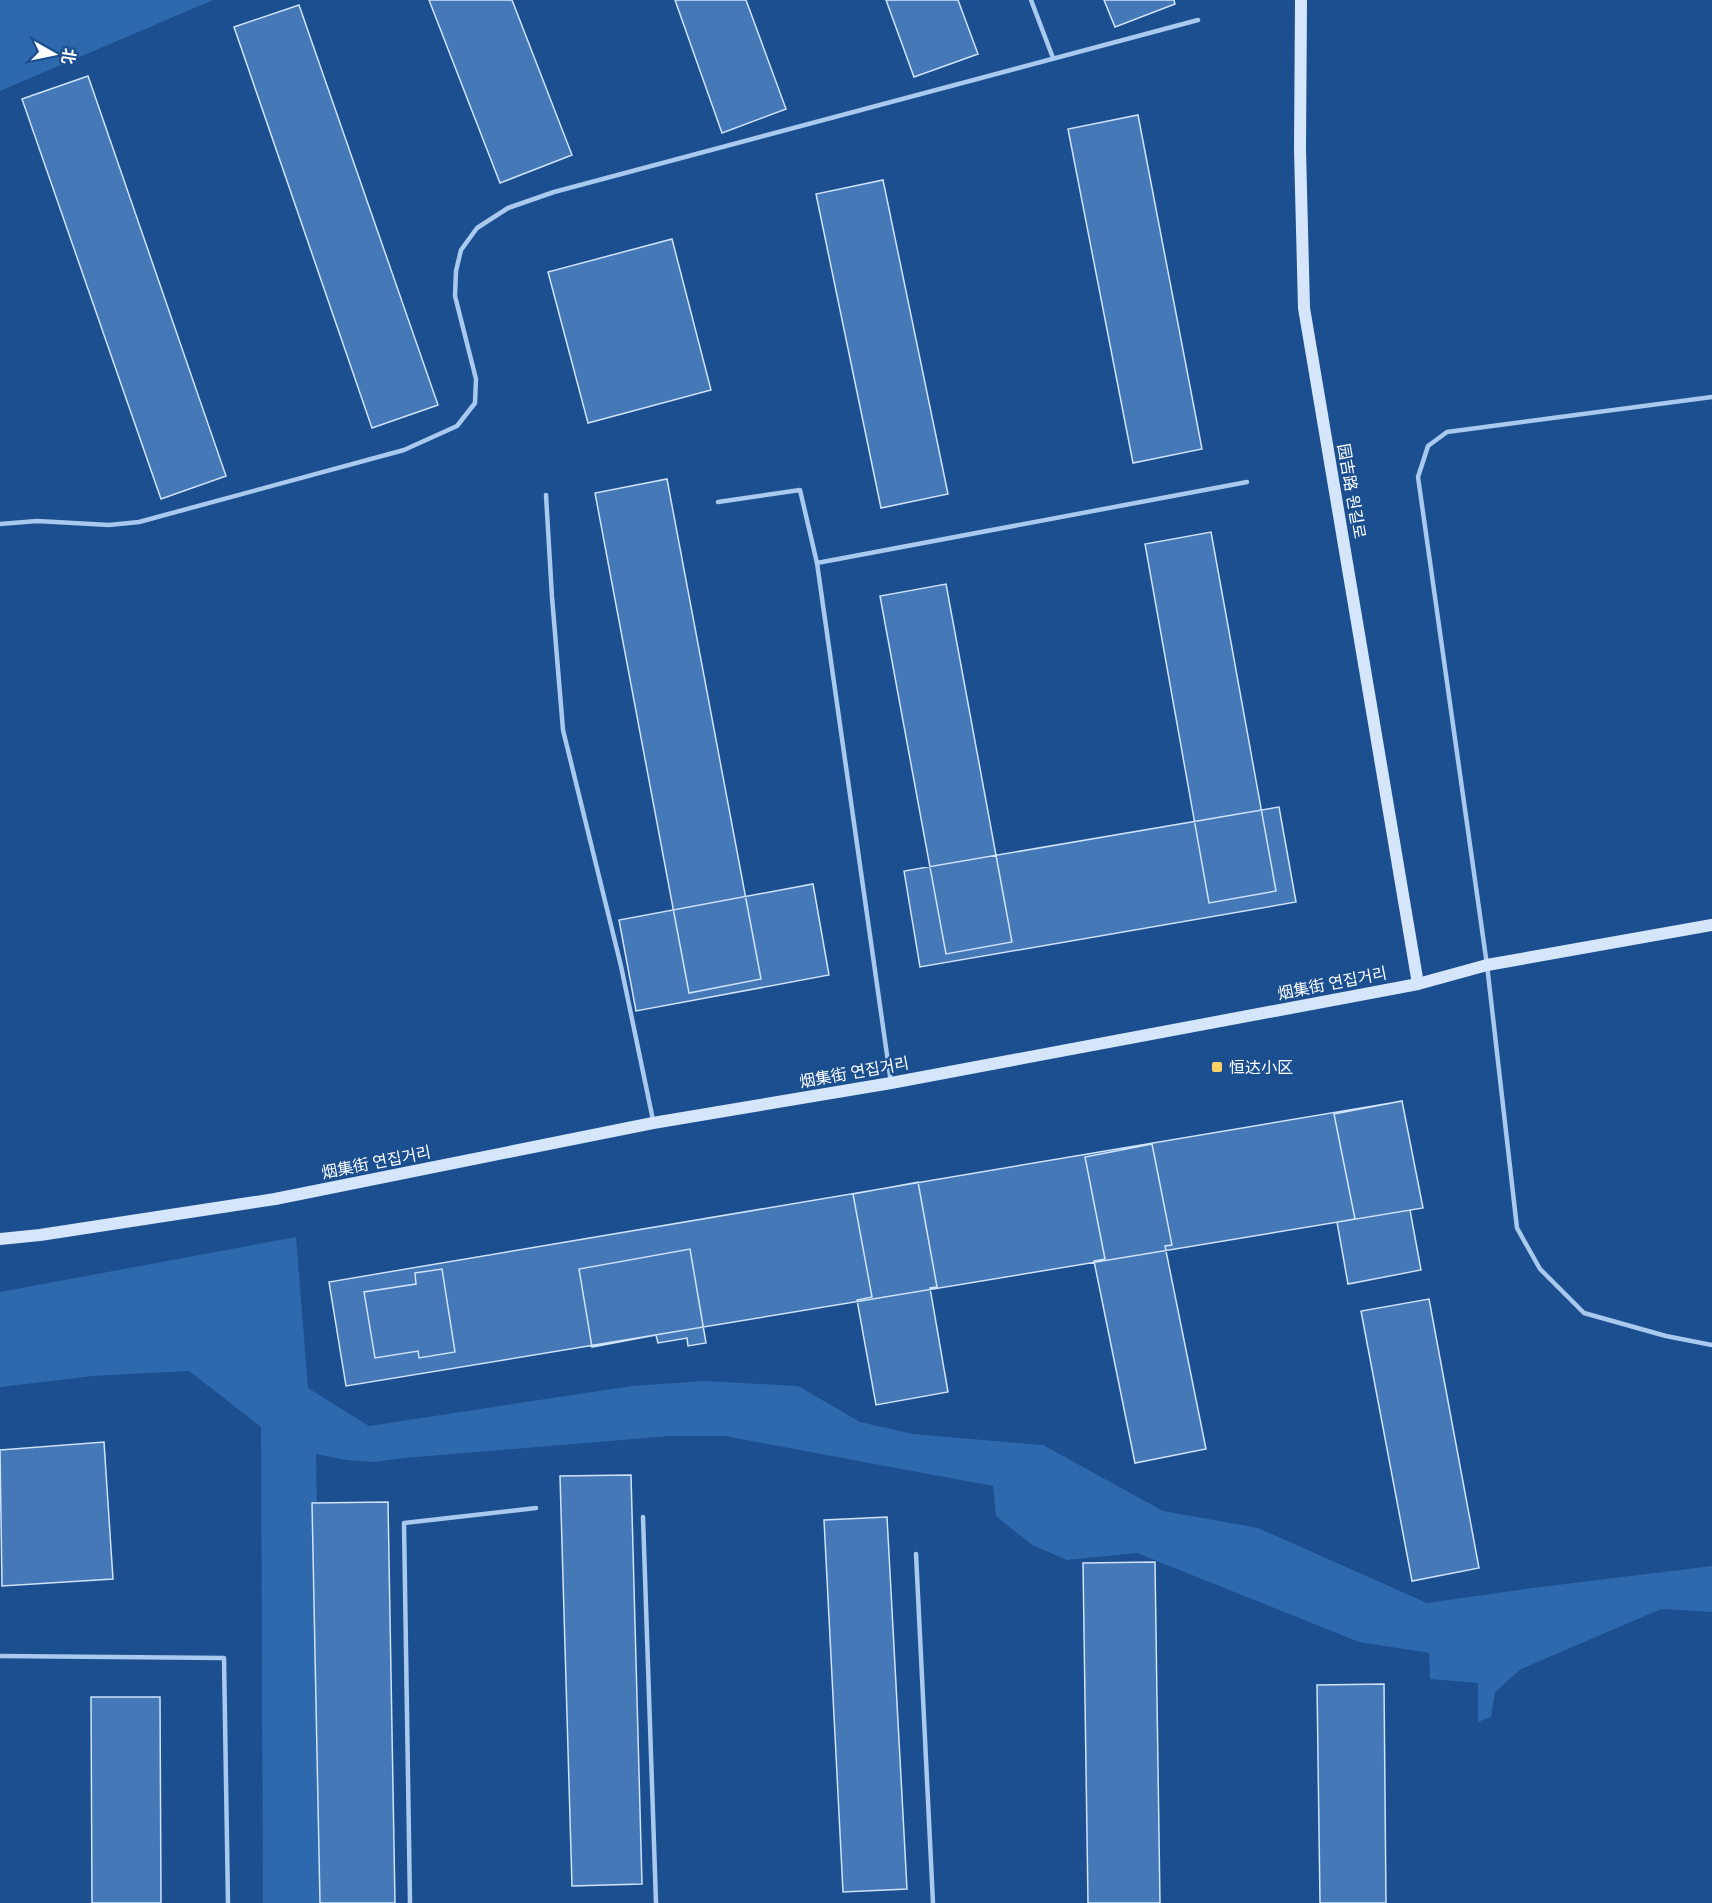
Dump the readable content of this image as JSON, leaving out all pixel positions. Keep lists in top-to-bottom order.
{
  "streets": {
    "main road": ["园吉路 원길로", "烟集街 연집거리"]
  },
  "crossings": [
    ["园吉路 원길로", "烟集街 연집거리"]
  ],
  "places": {
    "transit": ["恒达小区"]
  },
  "north": "right"
}
